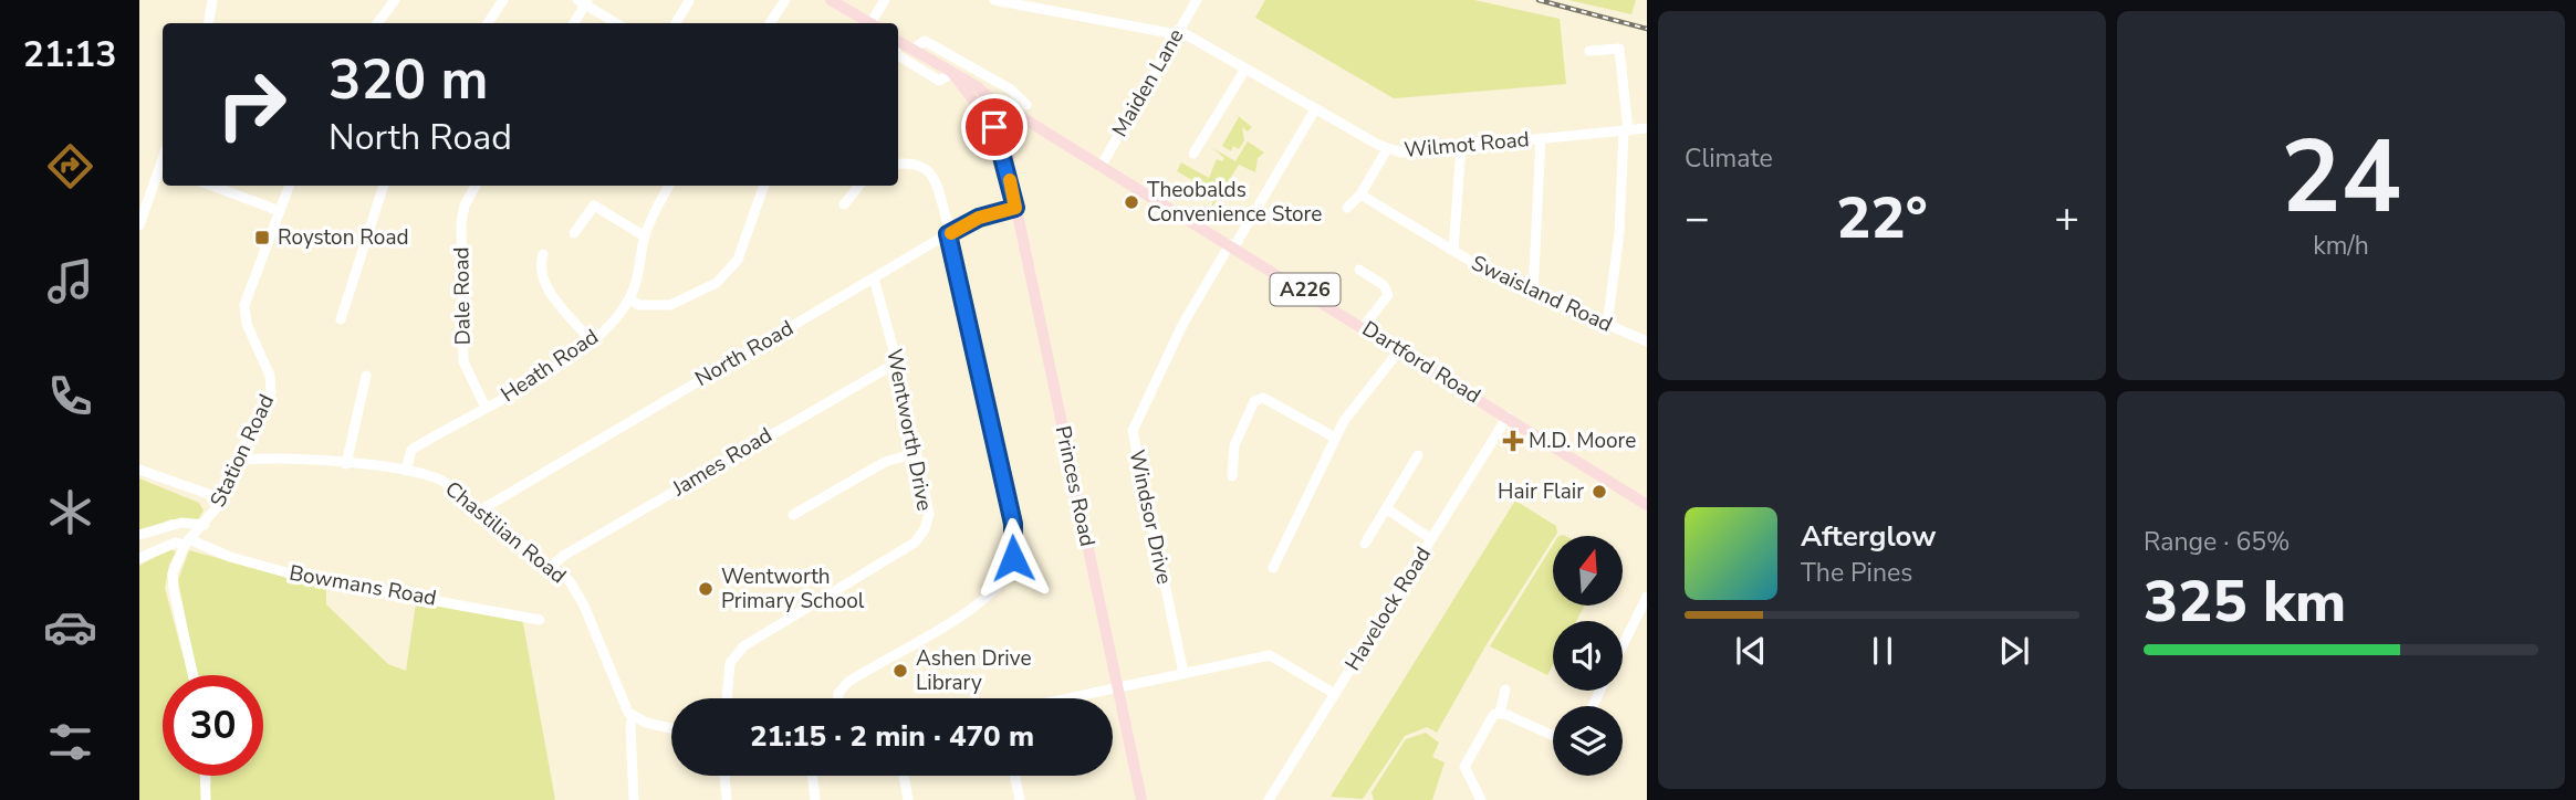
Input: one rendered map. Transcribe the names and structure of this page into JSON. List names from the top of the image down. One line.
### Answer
{"streets":{"main road":["A226","Dartford Road","Princes Road"],"street":["Maiden Lane","Wilmot Road","Swaisland Road","Dale Road","North Road","Heath Road","Wentworth Drive","Station Road","James Road","Windsor Drive","Chastilian Road","Bowmans Road","Havelock Road"]},"crossings":[["Maiden Lane","Wilmot Road"],["Maiden Lane","Dartford Road"],["Wilmot Road","Windsor Drive"],["Dale Road","Heath Road"],["North Road","Wentworth Drive"],["North Road","Princes Road"],["North Road","Chastilian Road"],["Dartford Road","Princes Road"],["Dartford Road","Windsor Drive"],["Dartford Road","Havelock Road"],["Heath Road","Chastilian Road"],["Wentworth Drive","James Road"],["Station Road","Chastilian Road"],["Station Road","Bowmans Road"],["James Road","Chastilian Road"]],"places":{"other":["Theobalds Convenience Store","Hair Flair","Wentworth Primary School","Ashen Drive Library"],"transit":["Royston Road"],"health":["M.D. Moore"]},"north":"top","page":{"tabs":"21:13","tile":["Climate",["24","km/h"],["Range · 65%","325 km"]],"turn":["320 m","North Road"],"heat":["−","22°","+"],"song":["Afterglow","The Pines"],"limit":"30","trip":"21:15 · 2 min · 470 m"}}
